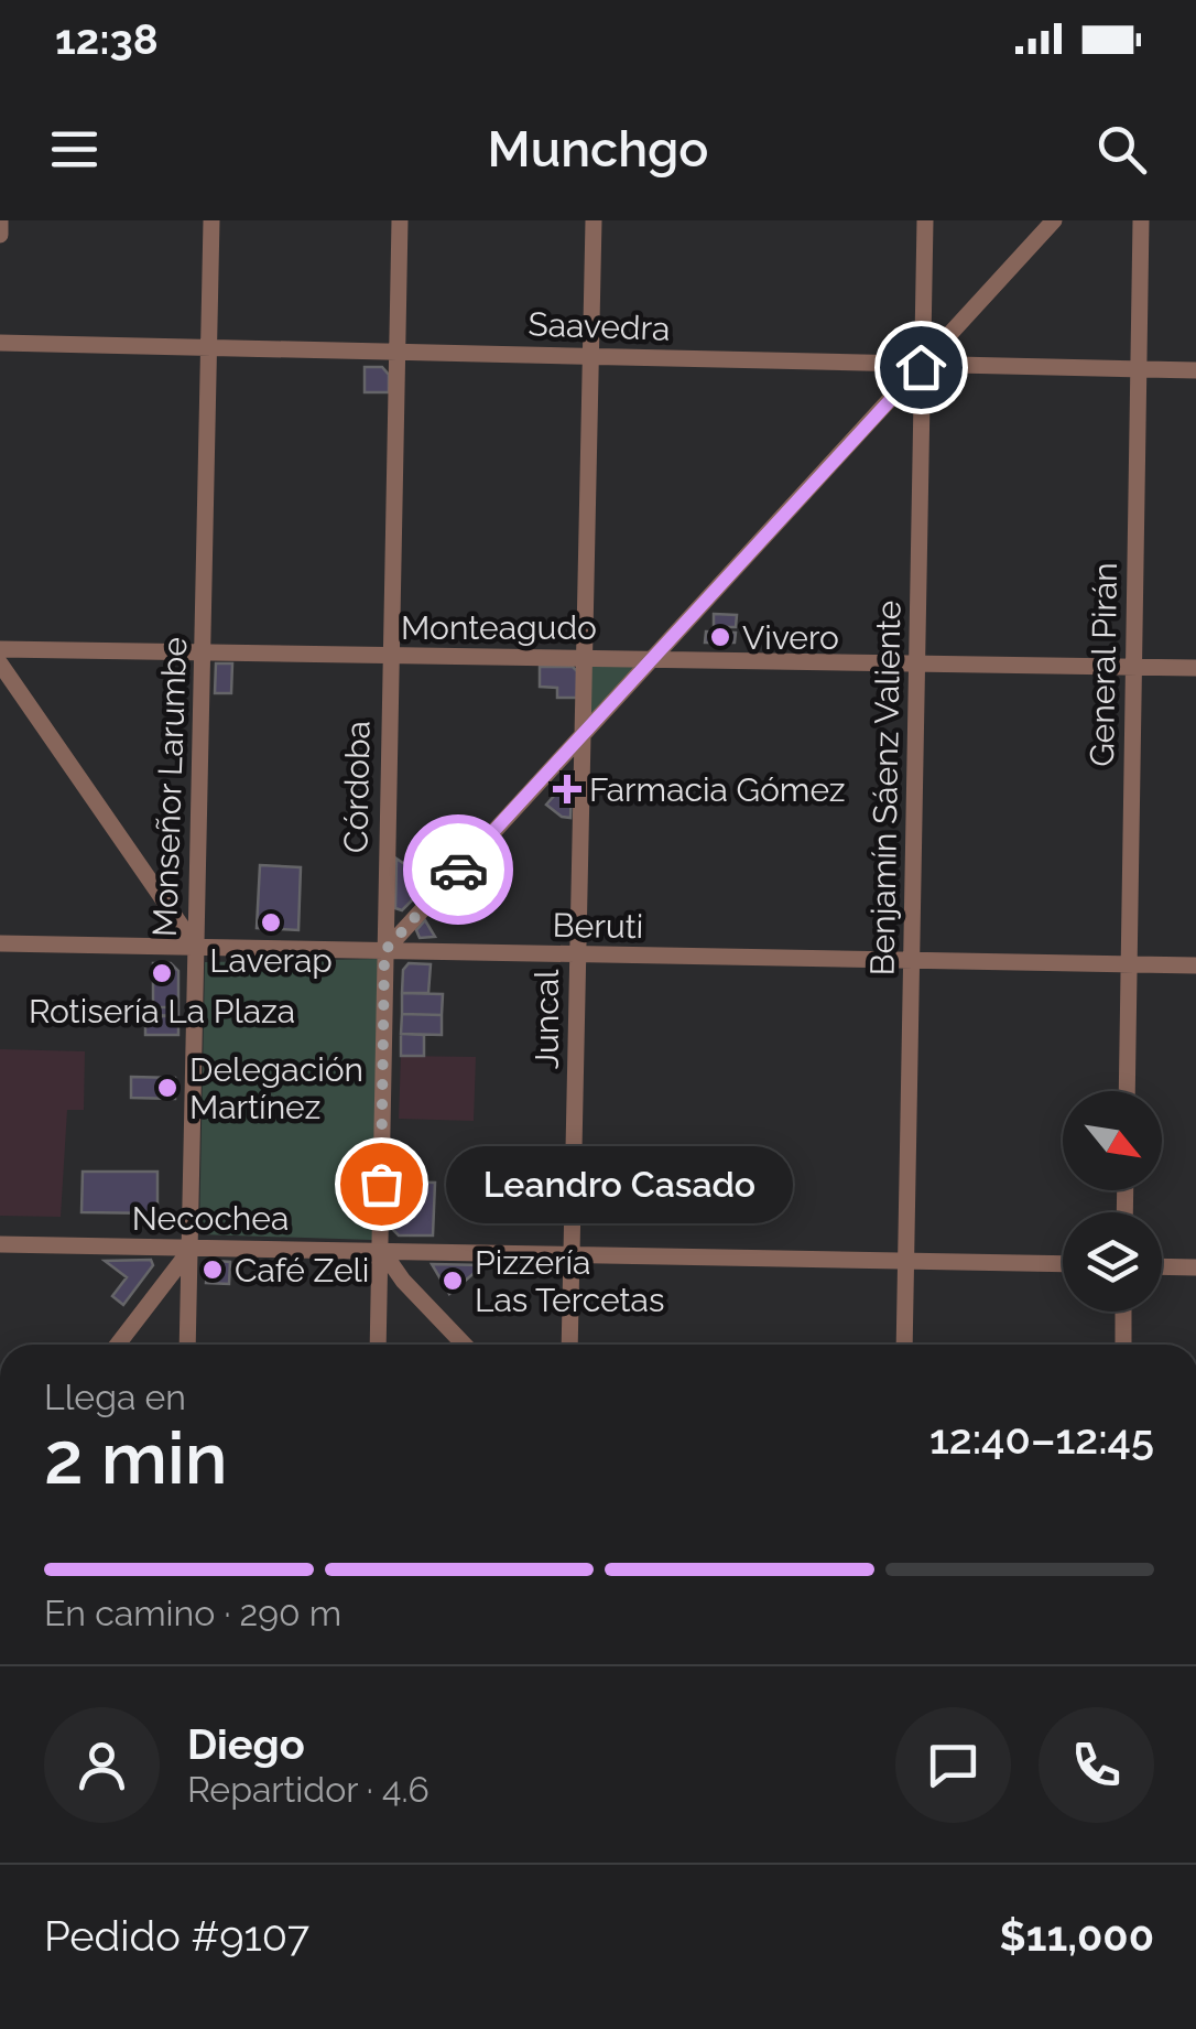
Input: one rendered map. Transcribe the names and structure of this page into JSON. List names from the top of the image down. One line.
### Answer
{"streets":{"street":["Saavedra","Monteagudo","General Pirán","Monseñor Larumbe","Córdoba","Benjamín Sáenz Valiente","Beruti","Juncal","Necochea"]},"crossings":[["Saavedra","General Pirán"],["Saavedra","Monseñor Larumbe"],["Saavedra","Córdoba"],["Saavedra","Benjamín Sáenz Valiente"],["Saavedra","Juncal"],["Monteagudo","General Pirán"],["Monteagudo","Monseñor Larumbe"],["Monteagudo","Córdoba"],["Monteagudo","Benjamín Sáenz Valiente"],["Monteagudo","Juncal"],["General Pirán","Beruti"],["Monseñor Larumbe","Beruti"],["Monseñor Larumbe","Necochea"],["Córdoba","Beruti"],["Córdoba","Necochea"],["Benjamín Sáenz Valiente","Beruti"],["Benjamín Sáenz Valiente","Necochea"],["Beruti","Juncal"],["Juncal","Necochea"]],"places":{"other":["Vivero","Laverap","Rotisería La Plaza","Delegación Martínez","Leandro Casado","Café Zeli","Pizzería Las Tercetas"],"health":["Farmacia Gómez"]},"north":"bottom right","page":{"status":"12:38","header":"Munchgo","bubble":"Leandro Casado","heading":["2 min","Llega en","12:40–12:45"],"panel":["Diego","Repartidor · 4.6","Pedido #9107","$11,000"],"bar":"En camino · 290 m"}}
